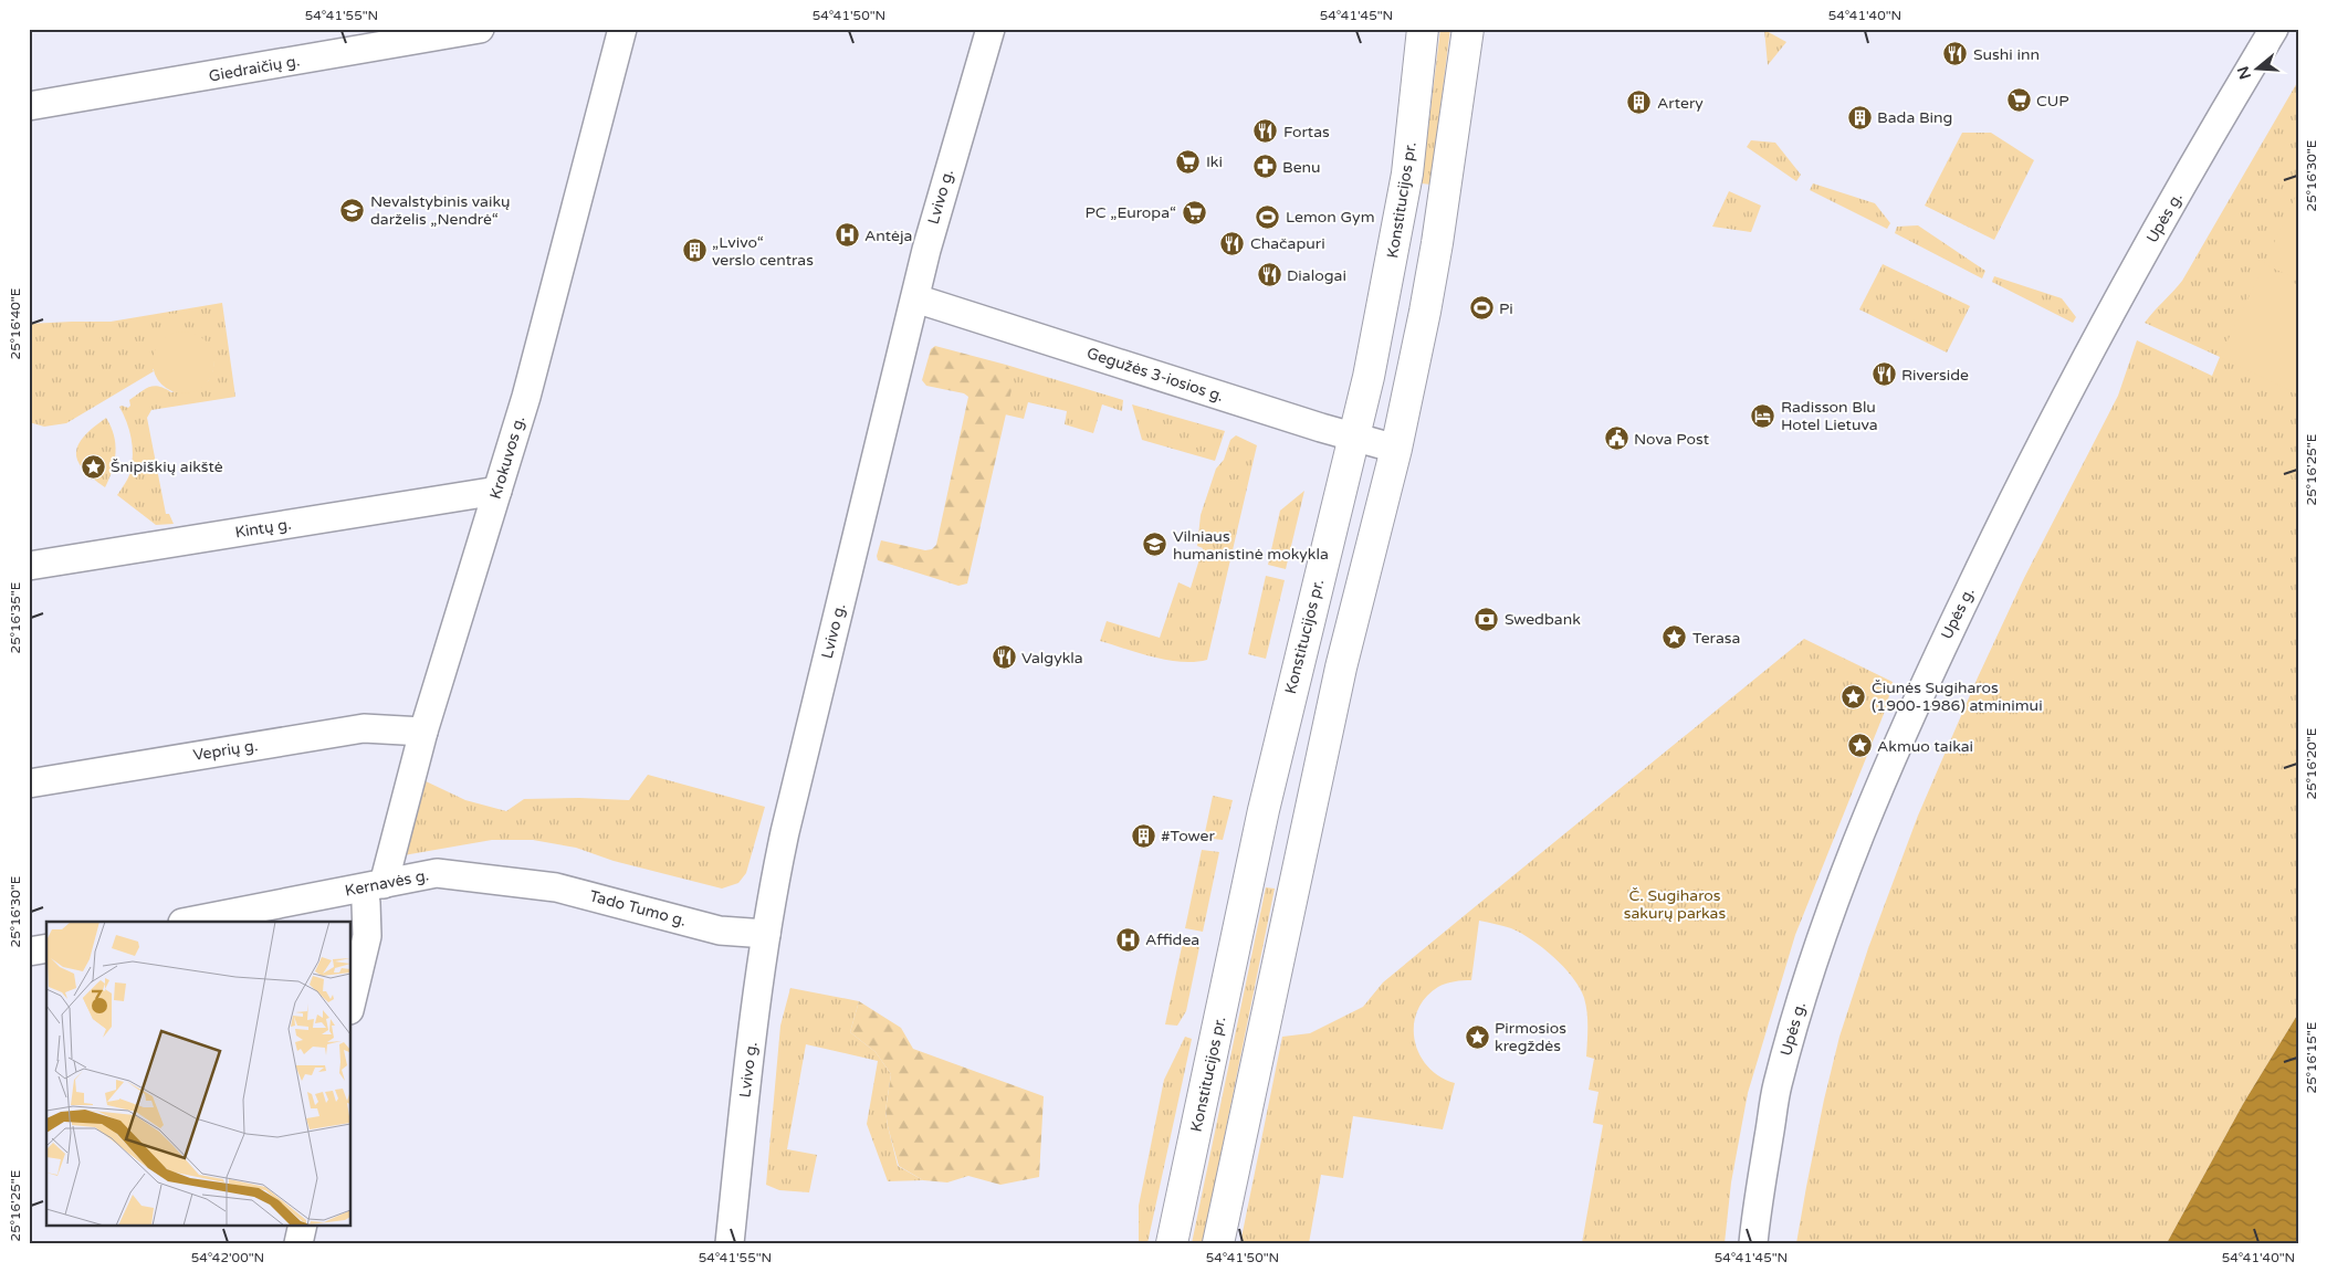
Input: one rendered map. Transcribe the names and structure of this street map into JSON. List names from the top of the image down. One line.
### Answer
{"streets":{"main road":["Konstitucijos pr."],"street":["Giedraičių g.","Lvivo g.","Upės g.","Gegužės 3-iosios g.","Krokuvos g.","Kintų g.","Veprių g.","Kernavės g.","Tado Tumo g."]},"crossings":[["Lvivo g.","Gegužės 3-iosios g."],["Lvivo g.","Tado Tumo g."],["Konstitucijos pr.","Gegužės 3-iosios g."],["Krokuvos g.","Kintų g."],["Krokuvos g.","Veprių g."],["Krokuvos g.","Kernavės g."],["Kernavės g.","Tado Tumo g."]],"parks":["Č. Sugiharos sakurų parkas"],"places":{"restaurant":["Sushi inn","Fortas","Chačapuri","Dialogai","Riverside","Valgykla"],"supermarket":["CUP","Iki","PC „Europa“"],"building":["Artery","Bada Bing","„Lvivo“ verslo centras","#Tower"],"pharmacy":["Benu"],"school or university":["Nevalstybinis vaikų darželis „Nendrė“","Vilniaus humanistinė mokykla"],"sports":["Lemon Gym","Pi"],"hospital":["Antėja","Affidea"],"hotel":["Radisson Blu Hotel Lietuva"],"public building":["Nova Post"],"place":["Šnipiškių aikštė","Terasa","Čiunės Sugiharos (1900-1986) atminimui","Akmuo taikai","Pirmosios kregždės"],"bank":["Swedbank"]},"north":"left","coordinates":["54°41'55\"N","54°41'50\"N","54°41'45\"N","54°41'40\"N","25°16'30\"E","25°16'40\"E","25°16'25\"E","25°16'35\"E","25°16'20\"E","25°16'15\"E","54°42'00\"N"]}
